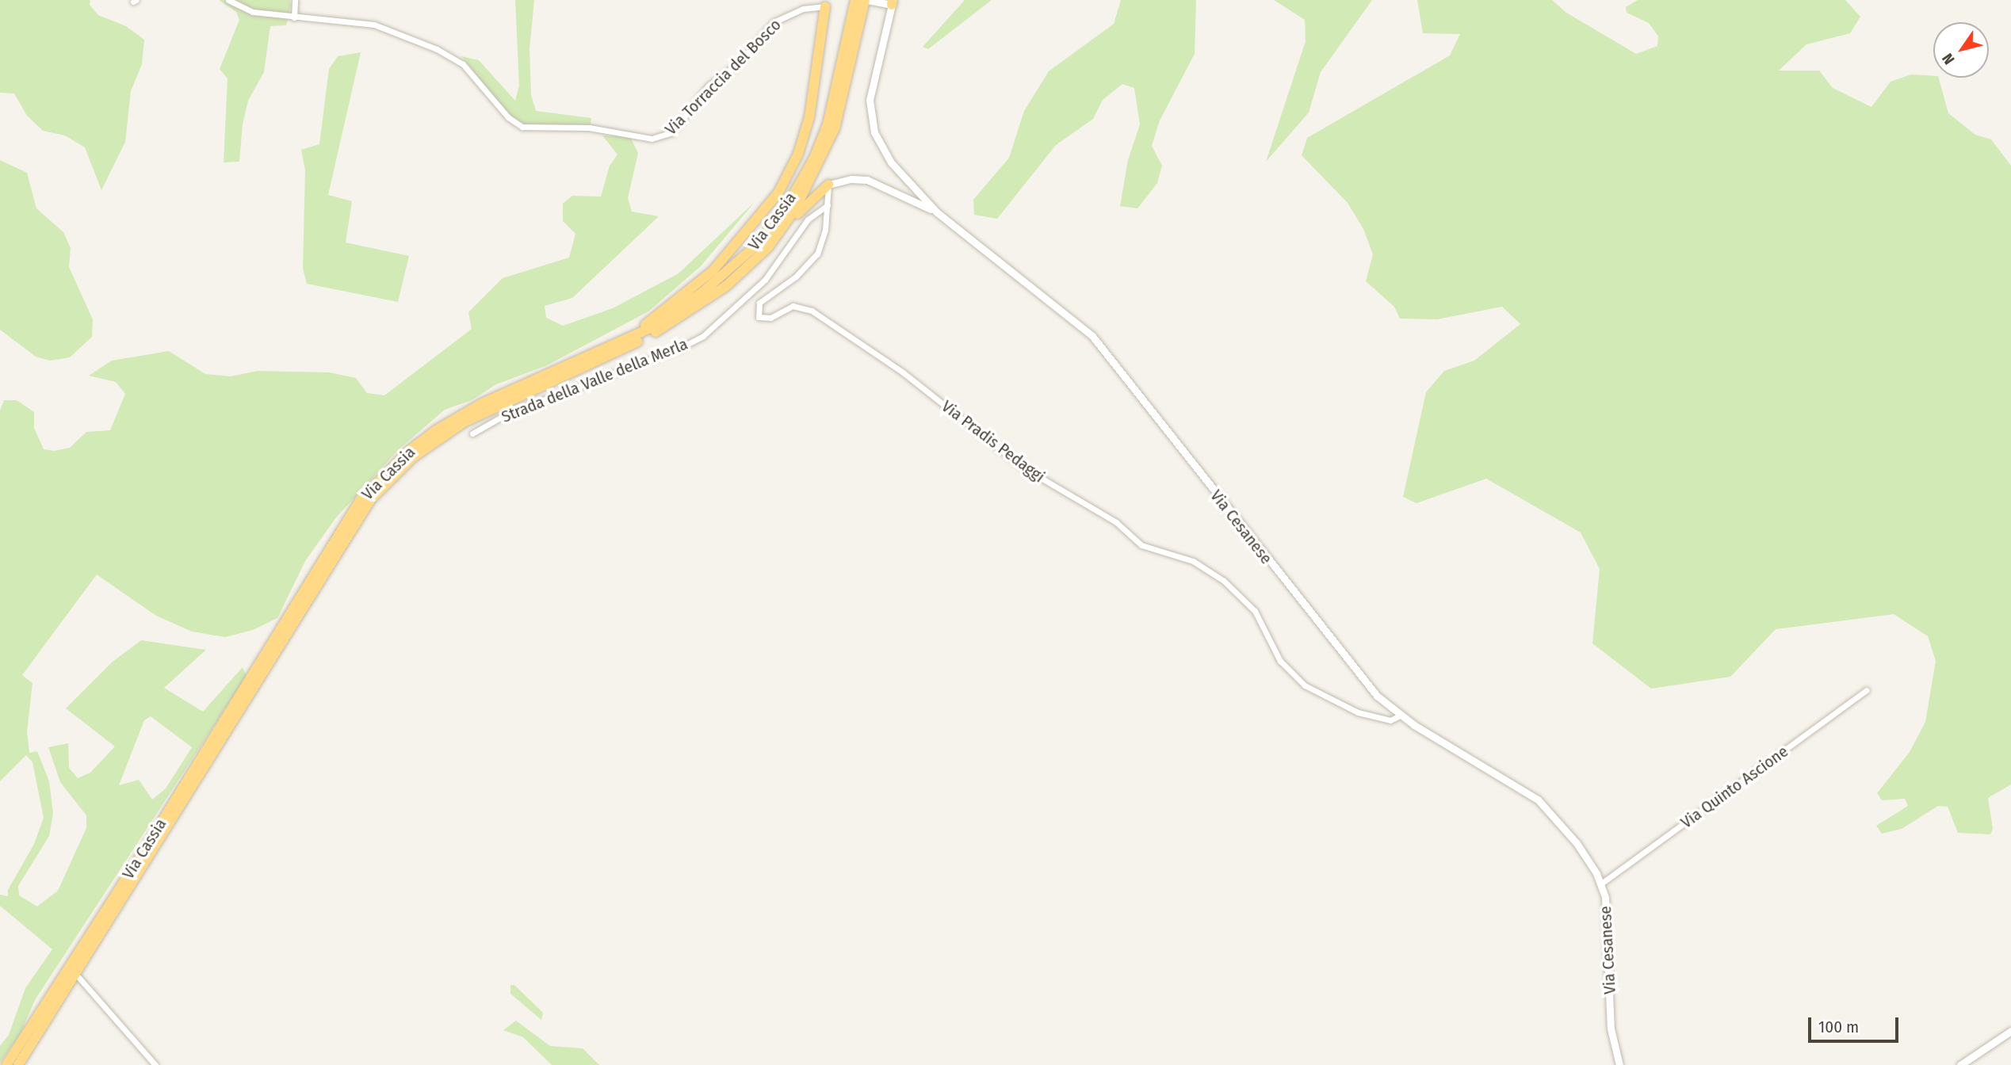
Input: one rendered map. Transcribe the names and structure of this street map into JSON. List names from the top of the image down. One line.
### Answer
{"streets":{"highway":["Via Cassia"],"street":["Via Torraccia del Bosco","Strada della Valle della Merla","Via Pradis Pedaggi","Via Cesanese","Via Quinto Ascione"]},"crossings":[["Via Cassia","Via Cesanese"],["Strada della Valle della Merla","Via Pradis Pedaggi"],["Via Pradis Pedaggi","Via Cesanese"],["Via Cesanese","Via Quinto Ascione"]],"scale_bar":"100 m","north":"bottom left"}
